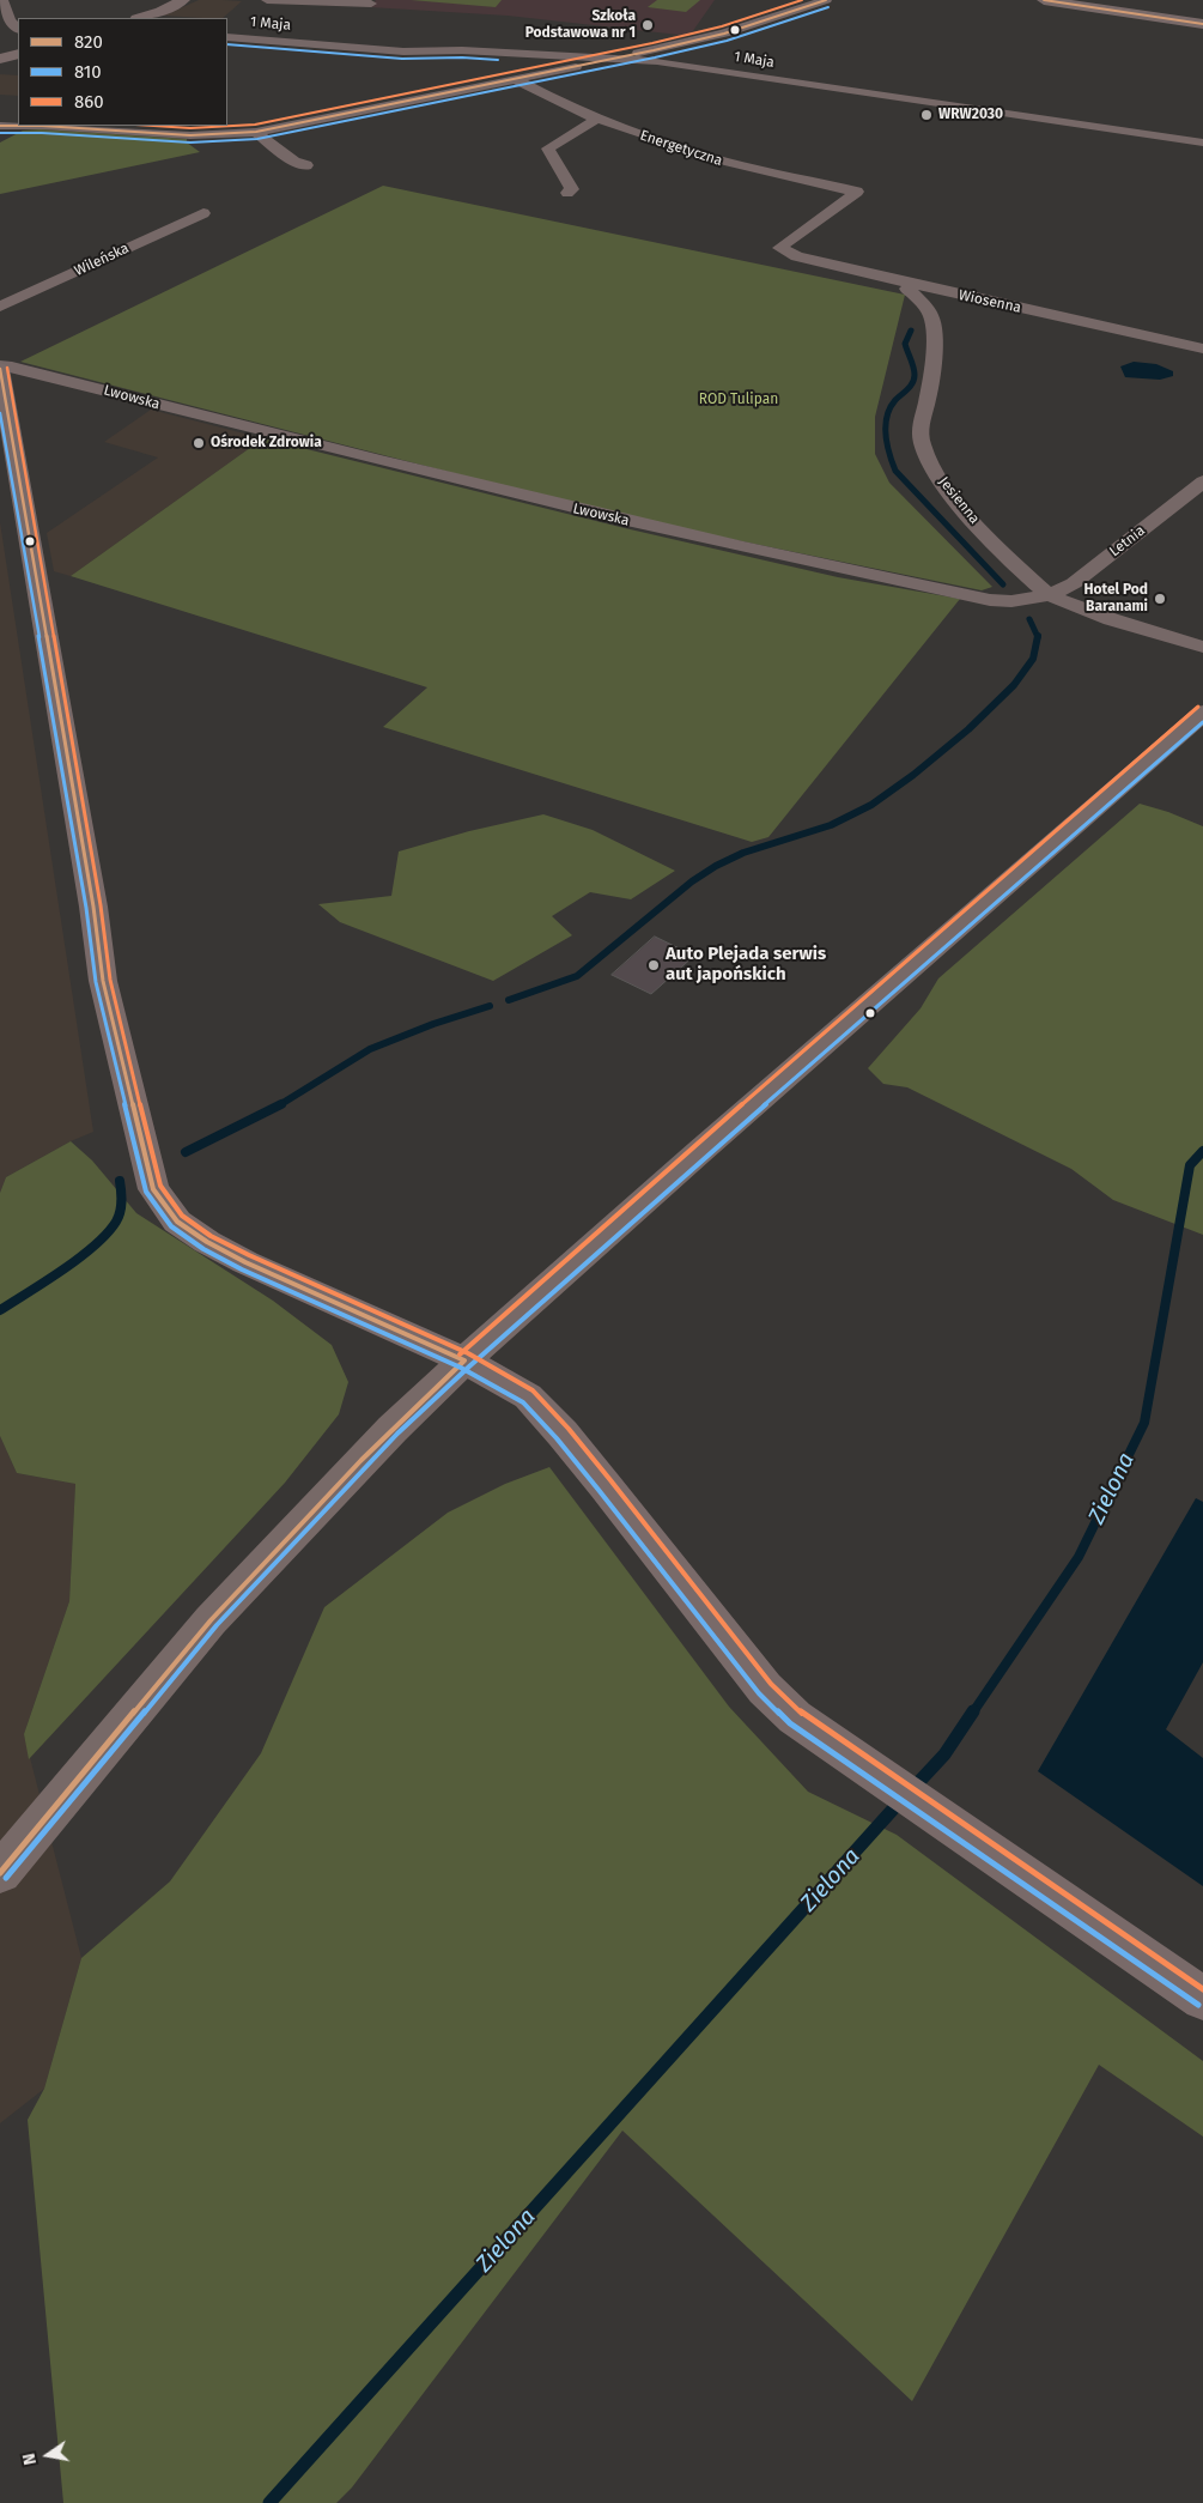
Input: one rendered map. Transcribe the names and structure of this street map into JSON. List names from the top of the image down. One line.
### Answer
{"streets":{"street":["1 Maja","Energetyczna","Wileńska","Wiosenna","Lwowska","Jesienna","Letnia"]},"crossings":[["Energetyczna","Wiosenna"],["Wiosenna","Jesienna"],["Lwowska","Jesienna"],["Lwowska","Letnia"],["Jesienna","Letnia"]],"water":["Zielona"],"parks":["ROD Tulipan"],"places":["Szkoła Podstawowa nr 1","WRW2030","Ośrodek Zdrowia","Hotel Pod Baranami","Auto Plejada serwis aut japońskich"],"lines":["transit line 820","transit line 860","transit line 810"],"legend":["820","810","860"],"north":"left"}
